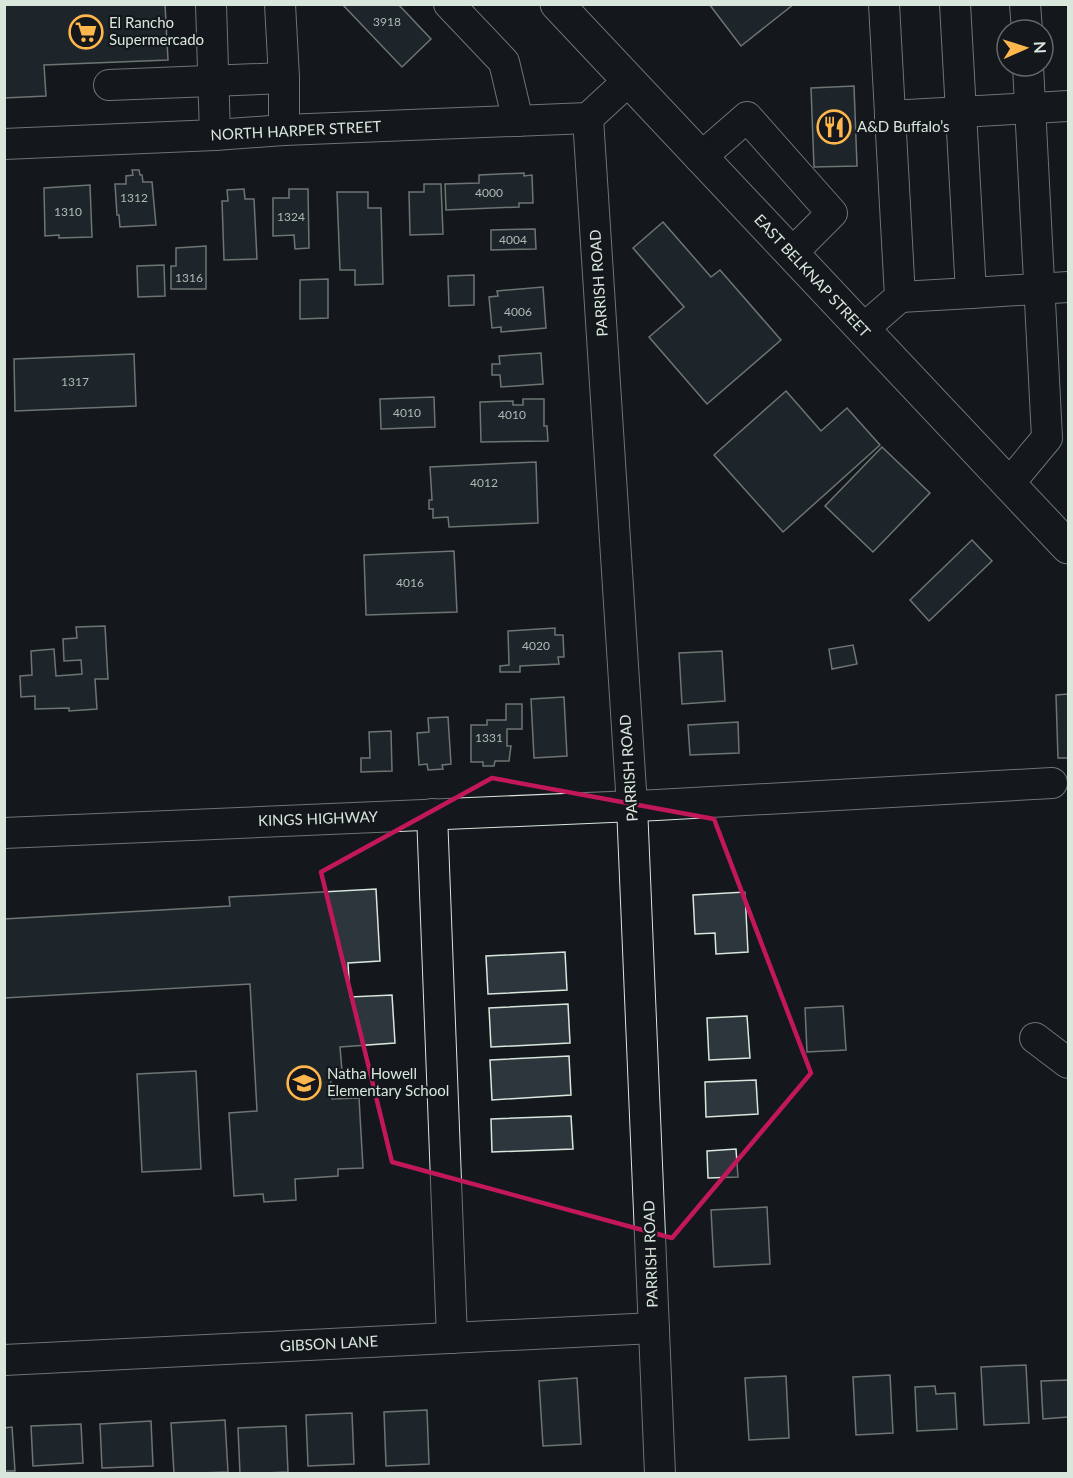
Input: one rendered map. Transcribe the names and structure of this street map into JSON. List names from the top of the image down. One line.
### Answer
{"streets":{"main road":["EAST BELKNAP STREET"],"street":["NORTH HARPER STREET","PARRISH ROAD","KINGS HIGHWAY","GIBSON LANE"]},"crossings":[["NORTH HARPER STREET","PARRISH ROAD"],["PARRISH ROAD","KINGS HIGHWAY"],["PARRISH ROAD","GIBSON LANE"]],"places":{"supermarket":["El Rancho Supermercado"],"restaurant":["A&D Buffalo’s"],"school or university":["Natha Howell Elementary School"]},"house_numbers":["3918","4000","1312","1310","1324","4004","1316","4006","1317","4010","4010","4012","4016","4020","1331"],"north":"right"}
